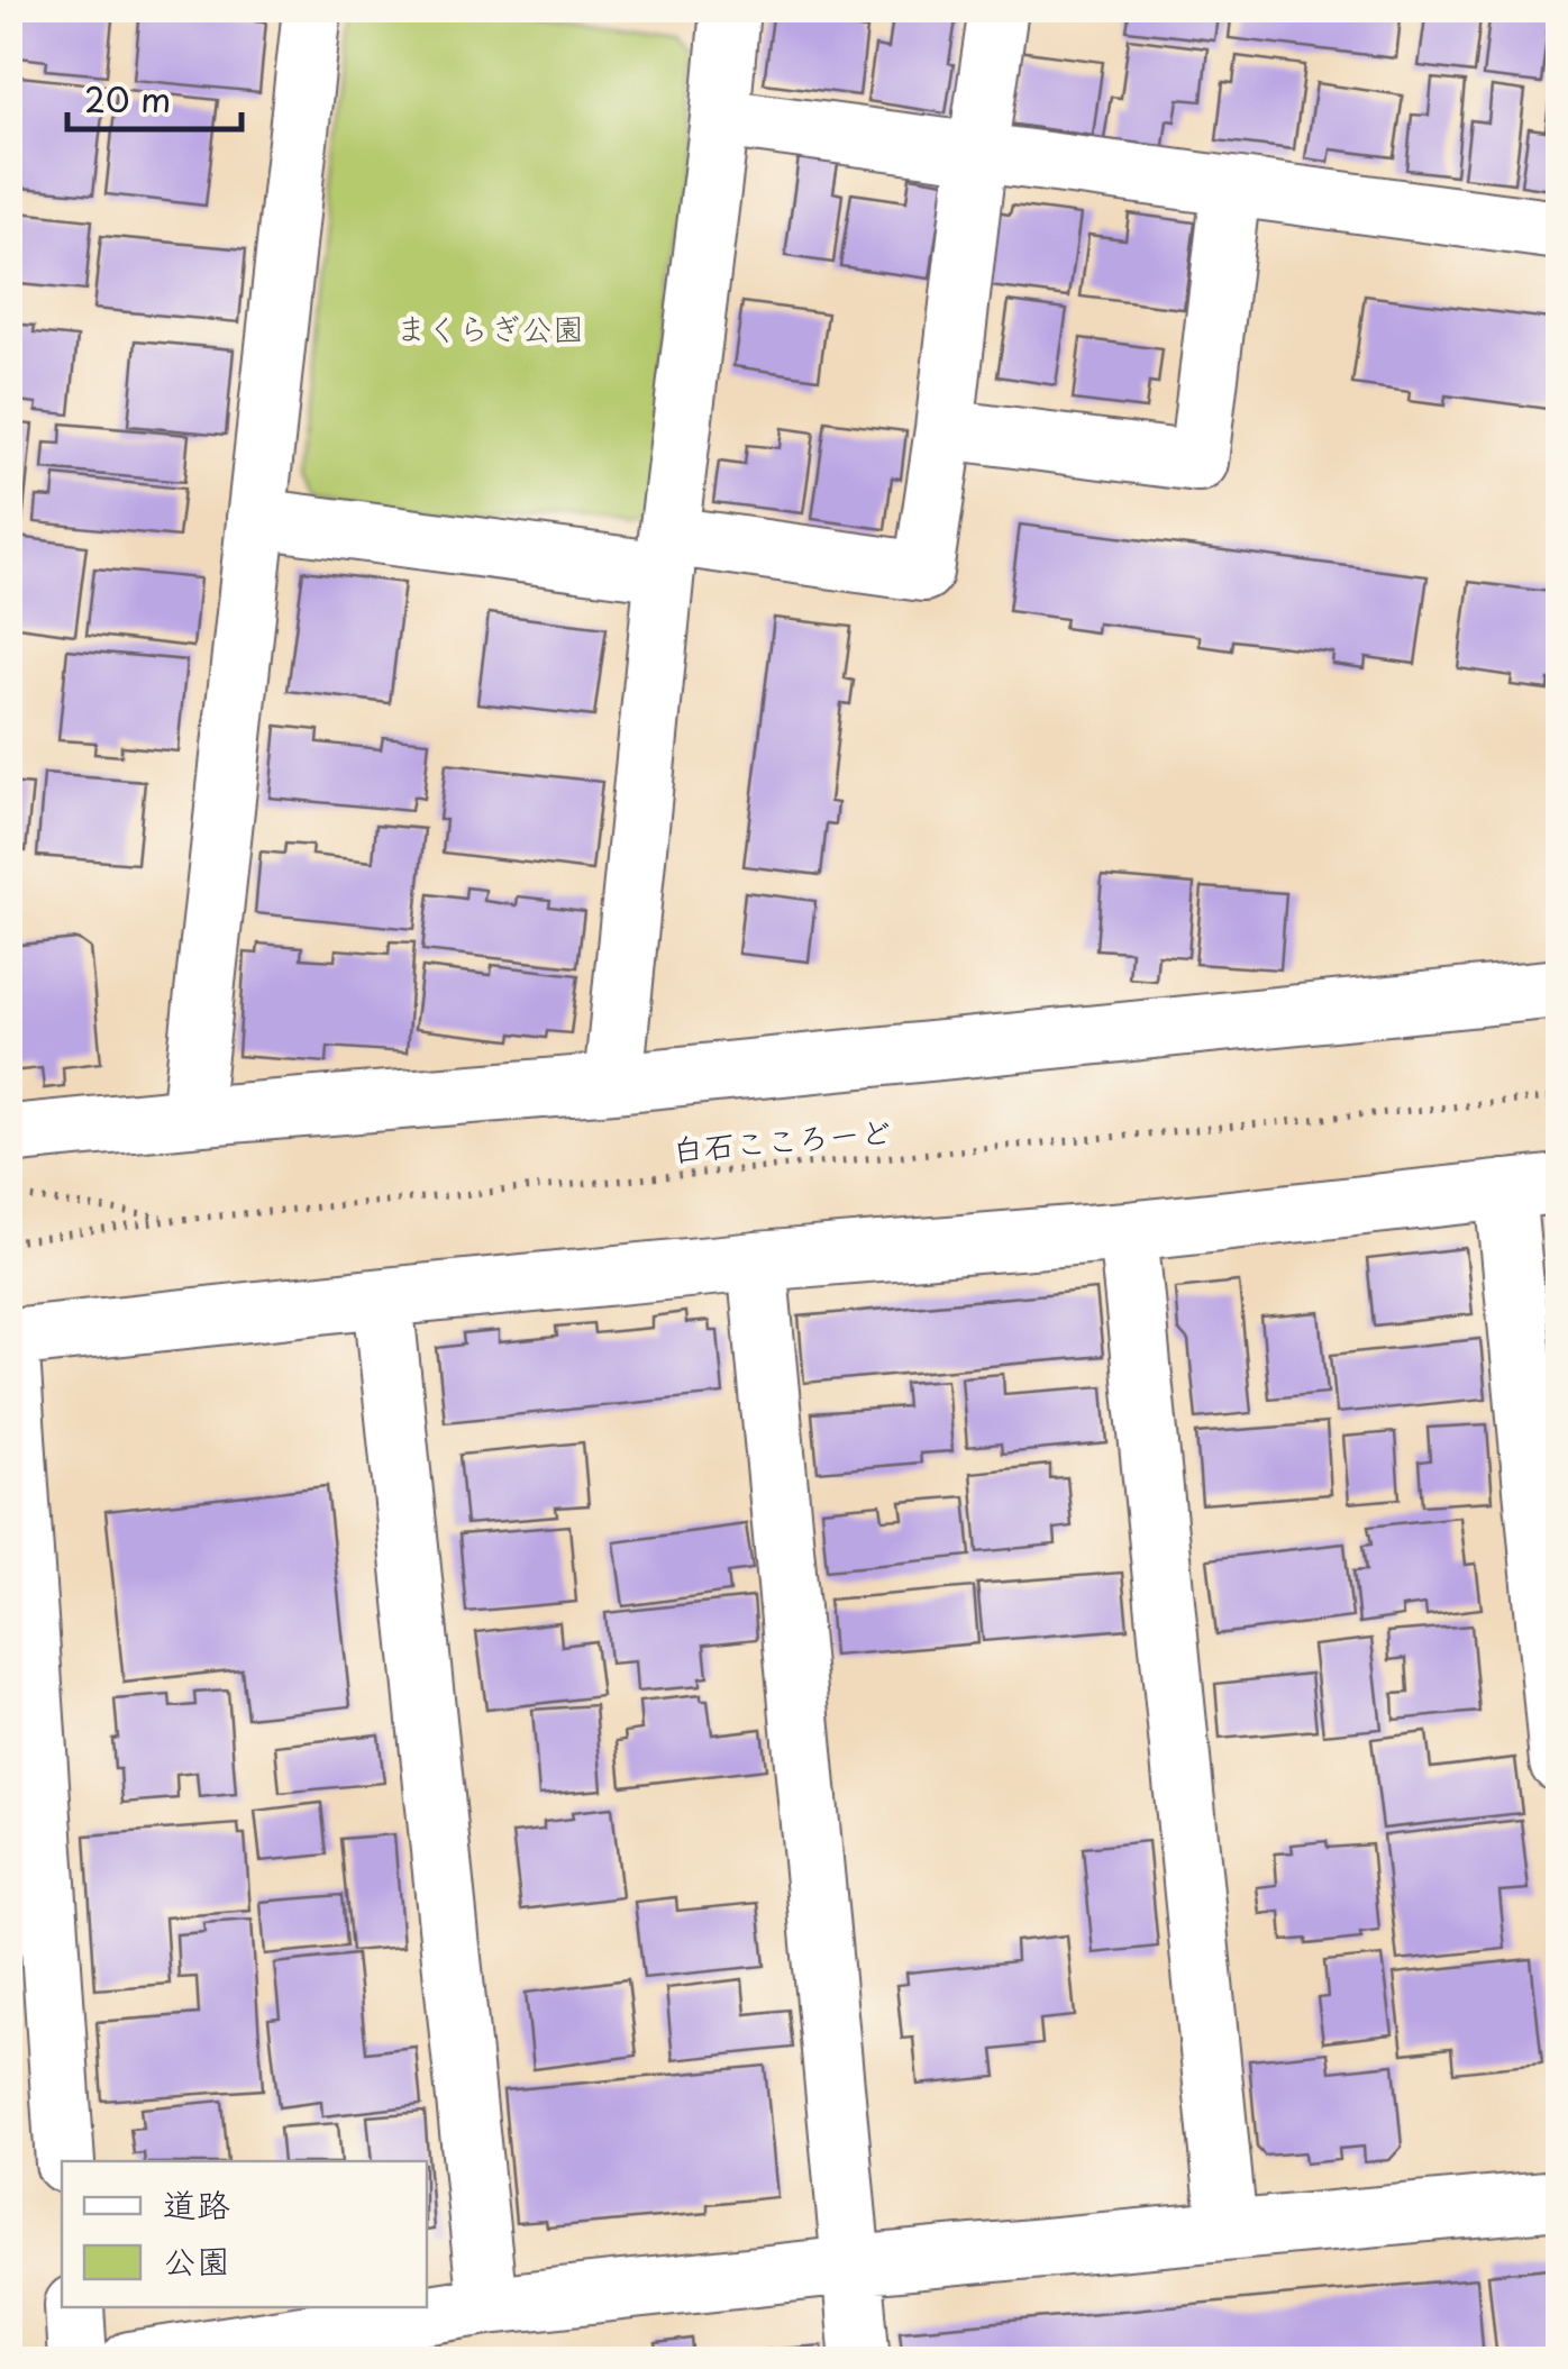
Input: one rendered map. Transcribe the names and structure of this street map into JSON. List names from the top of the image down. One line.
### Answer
{"streets":{"path":["白石こころーど"]},"parks":["まくらぎ公園"],"legend":["道路","公園"],"scale_bar":"20 m"}
